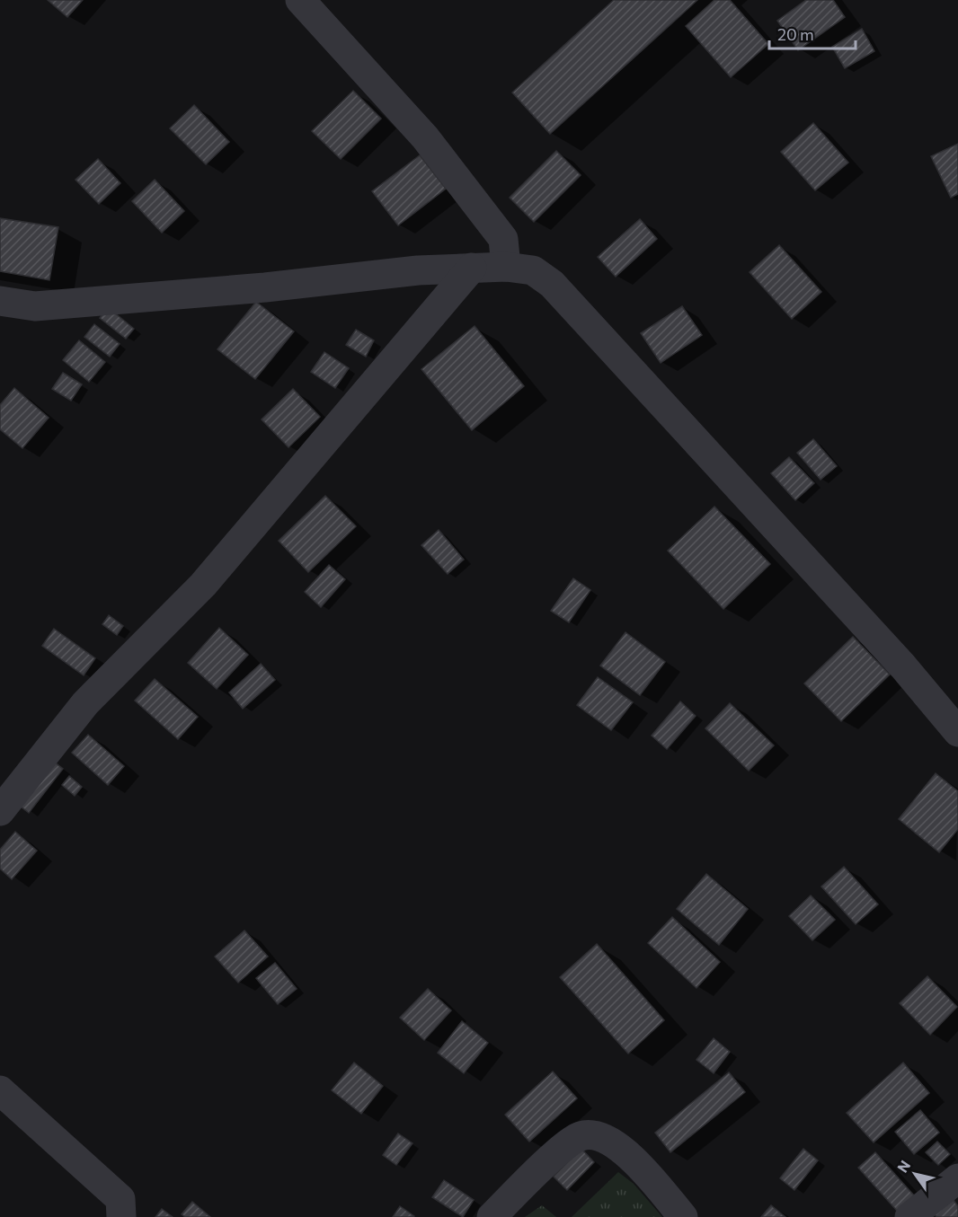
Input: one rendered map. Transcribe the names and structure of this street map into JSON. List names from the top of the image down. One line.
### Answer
{"scale_bar":"20 m","north":"top left"}
